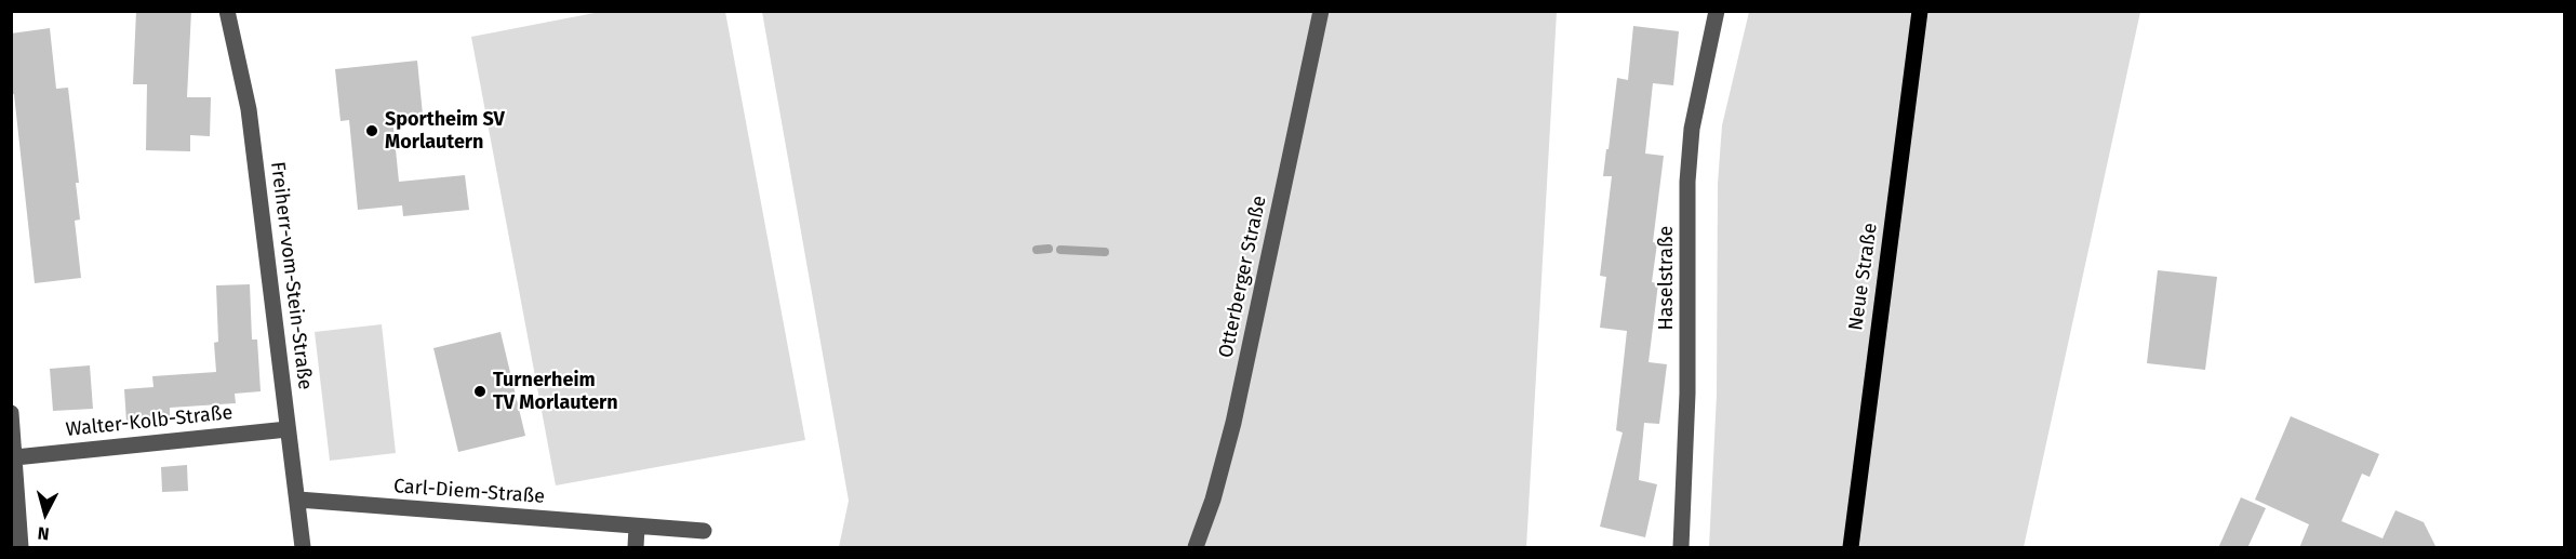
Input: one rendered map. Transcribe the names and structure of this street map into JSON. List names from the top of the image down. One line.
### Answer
{"streets":{"main road":["Neue Straße"],"street":["Freiherr-vom-Stein-Straße","Otterberger Straße","Haselstraße","Walter-Kolb-Straße","Carl-Diem-Straße"]},"crossings":[["Freiherr-vom-Stein-Straße","Walter-Kolb-Straße"],["Freiherr-vom-Stein-Straße","Carl-Diem-Straße"]],"places":["Sportheim SV Morlautern","Turnerheim TV Morlautern"],"north":"bottom"}
